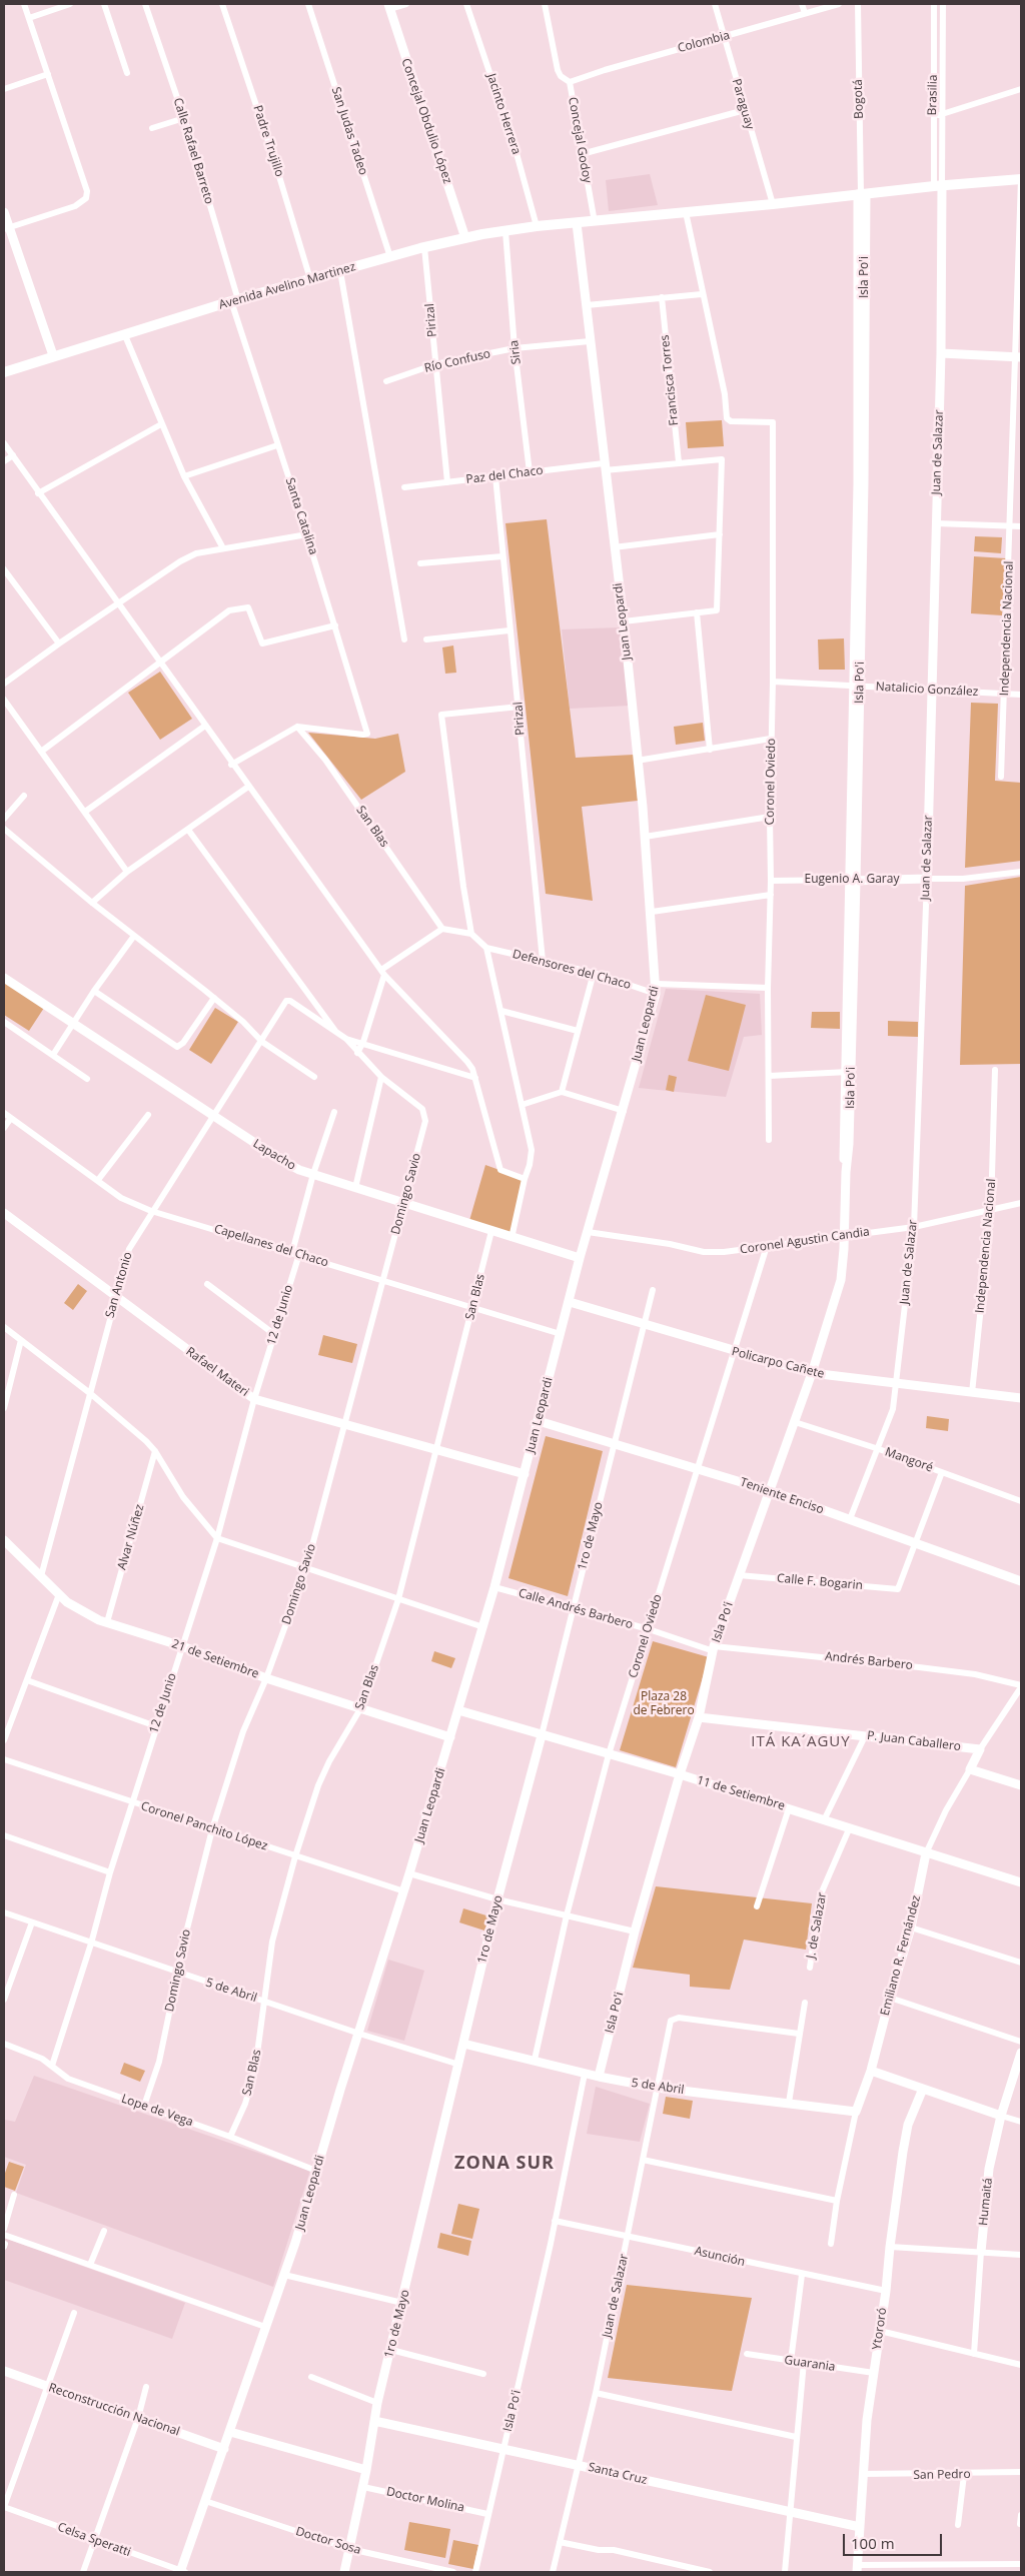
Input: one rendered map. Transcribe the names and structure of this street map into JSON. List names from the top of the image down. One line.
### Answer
{"streets":{"main road":["Avenida Avelino Martinez"],"street":["Colombia","Brasilia","Bogotá","Paraguay","Jacinto Herrera","Concejal Obdulio López","San Judas Tadeo","Concejal Godoy","Padre Trujillo","Calle Rafael Barreto","Isla Po'i","Pirizal","Siria","Río Confuso","Francisca Torres","Juan de Salazar","Paz del Chaco","Santa Catalina","Juan Leopardi","Independencia Nacional","Natalicio González","Coronel Oviedo","San Blas","Eugenio A. Garay","Defensores del Chaco","Lapacho","Domingo Savio","Coronel Agustin Candia","Capellanes del Chaco","San Antonio","12 de Junio","Policarpo Cañete","Rafael Materi","Mangoré","Teniente Enciso","1ro de Mayo","Alvar Núñez","Calle F. Bogarin","Calle Andrés Barbero","21 de Setiembre","Andrés Barbero","P. Juan Caballero","11 de Setiembre","Coronel Panchito López","J. de Salazar","Emiliano R. Fernández","5 de Abril","Lope de Vega","Humaitá","Asunción","Ytororó","Guarania","Reconstrucción Nacional","Santa Cruz","San Pedro","Doctor Molina","Celsa Speratti","Doctor Sosa"]},"crossings":[["Colombia","Paraguay"],["Colombia","Concejal Godoy"],["Brasilia","Avenida Avelino Martinez"],["Brasilia","Juan de Salazar"],["Bogotá","Isla Po'i"],["Bogotá","Avenida Avelino Martinez"],["Paraguay","Avenida Avelino Martinez"],["Jacinto Herrera","Avenida Avelino Martinez"],["Concejal Obdulio López","Avenida Avelino Martinez"],["San Judas Tadeo","Avenida Avelino Martinez"],["Concejal Godoy","Avenida Avelino Martinez"],["Padre Trujillo","Avenida Avelino Martinez"],["Calle Rafael Barreto","Avenida Avelino Martinez"],["Calle Rafael Barreto","Santa Catalina"],["Isla Po'i","Avenida Avelino Martinez"],["Isla Po'i","Natalicio González"],["Isla Po'i","Eugenio A. Garay"],["Isla Po'i","Coronel Agustin Candia"],["Isla Po'i","Policarpo Cañete"],["Isla Po'i","Mangoré"],["Isla Po'i","Teniente Enciso"],["Isla Po'i","Calle F. Bogarin"],["Isla Po'i","Calle Andrés Barbero"],["Isla Po'i","Andrés Barbero"],["Isla Po'i","P. Juan Caballero"],["Isla Po'i","11 de Setiembre"],["Isla Po'i","5 de Abril"],["Isla Po'i","Asunción"],["Isla Po'i","Santa Cruz"],["Isla Po'i","Doctor Molina"],["Avenida Avelino Martinez","Pirizal"],["Avenida Avelino Martinez","Siria"],["Avenida Avelino Martinez","Juan de Salazar"],["Avenida Avelino Martinez","Santa Catalina"],["Avenida Avelino Martinez","Juan Leopardi"],["Avenida Avelino Martinez","Independencia Nacional"],["Pirizal","Río Confuso"],["Pirizal","Paz del Chaco"],["Pirizal","Defensores del Chaco"],["Siria","Río Confuso"],["Siria","Paz del Chaco"],["Río Confuso","Juan Leopardi"],["Francisca Torres","Paz del Chaco"],["Juan de Salazar","Natalicio González"],["Juan de Salazar","Eugenio A. Garay"],["Juan de Salazar","Coronel Agustin Candia"],["Juan de Salazar","Policarpo Cañete"],["Juan de Salazar","Mangoré"],["Juan de Salazar","Teniente Enciso"],["Juan de Salazar","5 de Abril"],["Juan de Salazar","Asunción"],["Juan de Salazar","Santa Cruz"],["Paz del Chaco","Juan Leopardi"],["Santa Catalina","San Blas"],["Juan Leopardi","Defensores del Chaco"],["Juan Leopardi","Lapacho"],["Juan Leopardi","Coronel Agustin Candia"],["Juan Leopardi","Capellanes del Chaco"],["Juan Leopardi","Policarpo Cañete"],["Juan Leopardi","Rafael Materi"],["Juan Leopardi","Teniente Enciso"],["Juan Leopardi","Calle Andrés Barbero"],["Juan Leopardi","21 de Setiembre"],["Juan Leopardi","11 de Setiembre"],["Juan Leopardi","Coronel Panchito López"],["Juan Leopardi","5 de Abril"],["Juan Leopardi","Lope de Vega"],["Juan Leopardi","Reconstrucción Nacional"],["Juan Leopardi","Celsa Speratti"],["Juan Leopardi","Doctor Sosa"],["Independencia Nacional","Natalicio González"],["Independencia Nacional","Coronel Agustin Candia"],["Independencia Nacional","Policarpo Cañete"],["Natalicio González","Coronel Oviedo"],["Coronel Oviedo","Eugenio A. Garay"],["Coronel Oviedo","Coronel Agustin Candia"],["Coronel Oviedo","Policarpo Cañete"],["Coronel Oviedo","Teniente Enciso"],["Coronel Oviedo","Calle Andrés Barbero"],["Coronel Oviedo","11 de Setiembre"],["Coronel Oviedo","5 de Abril"],["San Blas","Lapacho"],["San Blas","Capellanes del Chaco"],["San Blas","Rafael Materi"],["San Blas","21 de Setiembre"],["San Blas","Coronel Panchito López"],["San Blas","5 de Abril"],["San Blas","Lope de Vega"],["Lapacho","Domingo Savio"],["Lapacho","San Antonio"],["Lapacho","12 de Junio"],["Domingo Savio","Capellanes del Chaco"],["Domingo Savio","Rafael Materi"],["Domingo Savio","21 de Setiembre"],["Domingo Savio","Coronel Panchito López"],["Domingo Savio","5 de Abril"],["Domingo Savio","Lope de Vega"],["Capellanes del Chaco","San Antonio"],["Capellanes del Chaco","12 de Junio"],["San Antonio","Rafael Materi"],["San Antonio","21 de Setiembre"],["12 de Junio","Rafael Materi"],["12 de Junio","21 de Setiembre"],["12 de Junio","Coronel Panchito López"],["12 de Junio","5 de Abril"],["12 de Junio","Lope de Vega"],["Policarpo Cañete","1ro de Mayo"],["Teniente Enciso","1ro de Mayo"],["Teniente Enciso","Calle F. Bogarin"],["1ro de Mayo","Calle Andrés Barbero"],["1ro de Mayo","11 de Setiembre"],["1ro de Mayo","5 de Abril"],["1ro de Mayo","Santa Cruz"],["1ro de Mayo","Doctor Molina"],["1ro de Mayo","Doctor Sosa"],["Alvar Núñez","21 de Setiembre"],["Calle Andrés Barbero","Andrés Barbero"],["Andrés Barbero","Emiliano R. Fernández"],["P. Juan Caballero","Emiliano R. Fernández"],["11 de Setiembre","J. de Salazar"],["11 de Setiembre","Emiliano R. Fernández"],["Emiliano R. Fernández","5 de Abril"],["Asunción","Ytororó"],["Ytororó","Guarania"],["Ytororó","Santa Cruz"],["Ytororó","San Pedro"]],"districts":["ITÁ KA´AGUY","ZONA SUR"],"parks":["Plaza 28 de Febrero"],"scale_bar":"100 m"}
